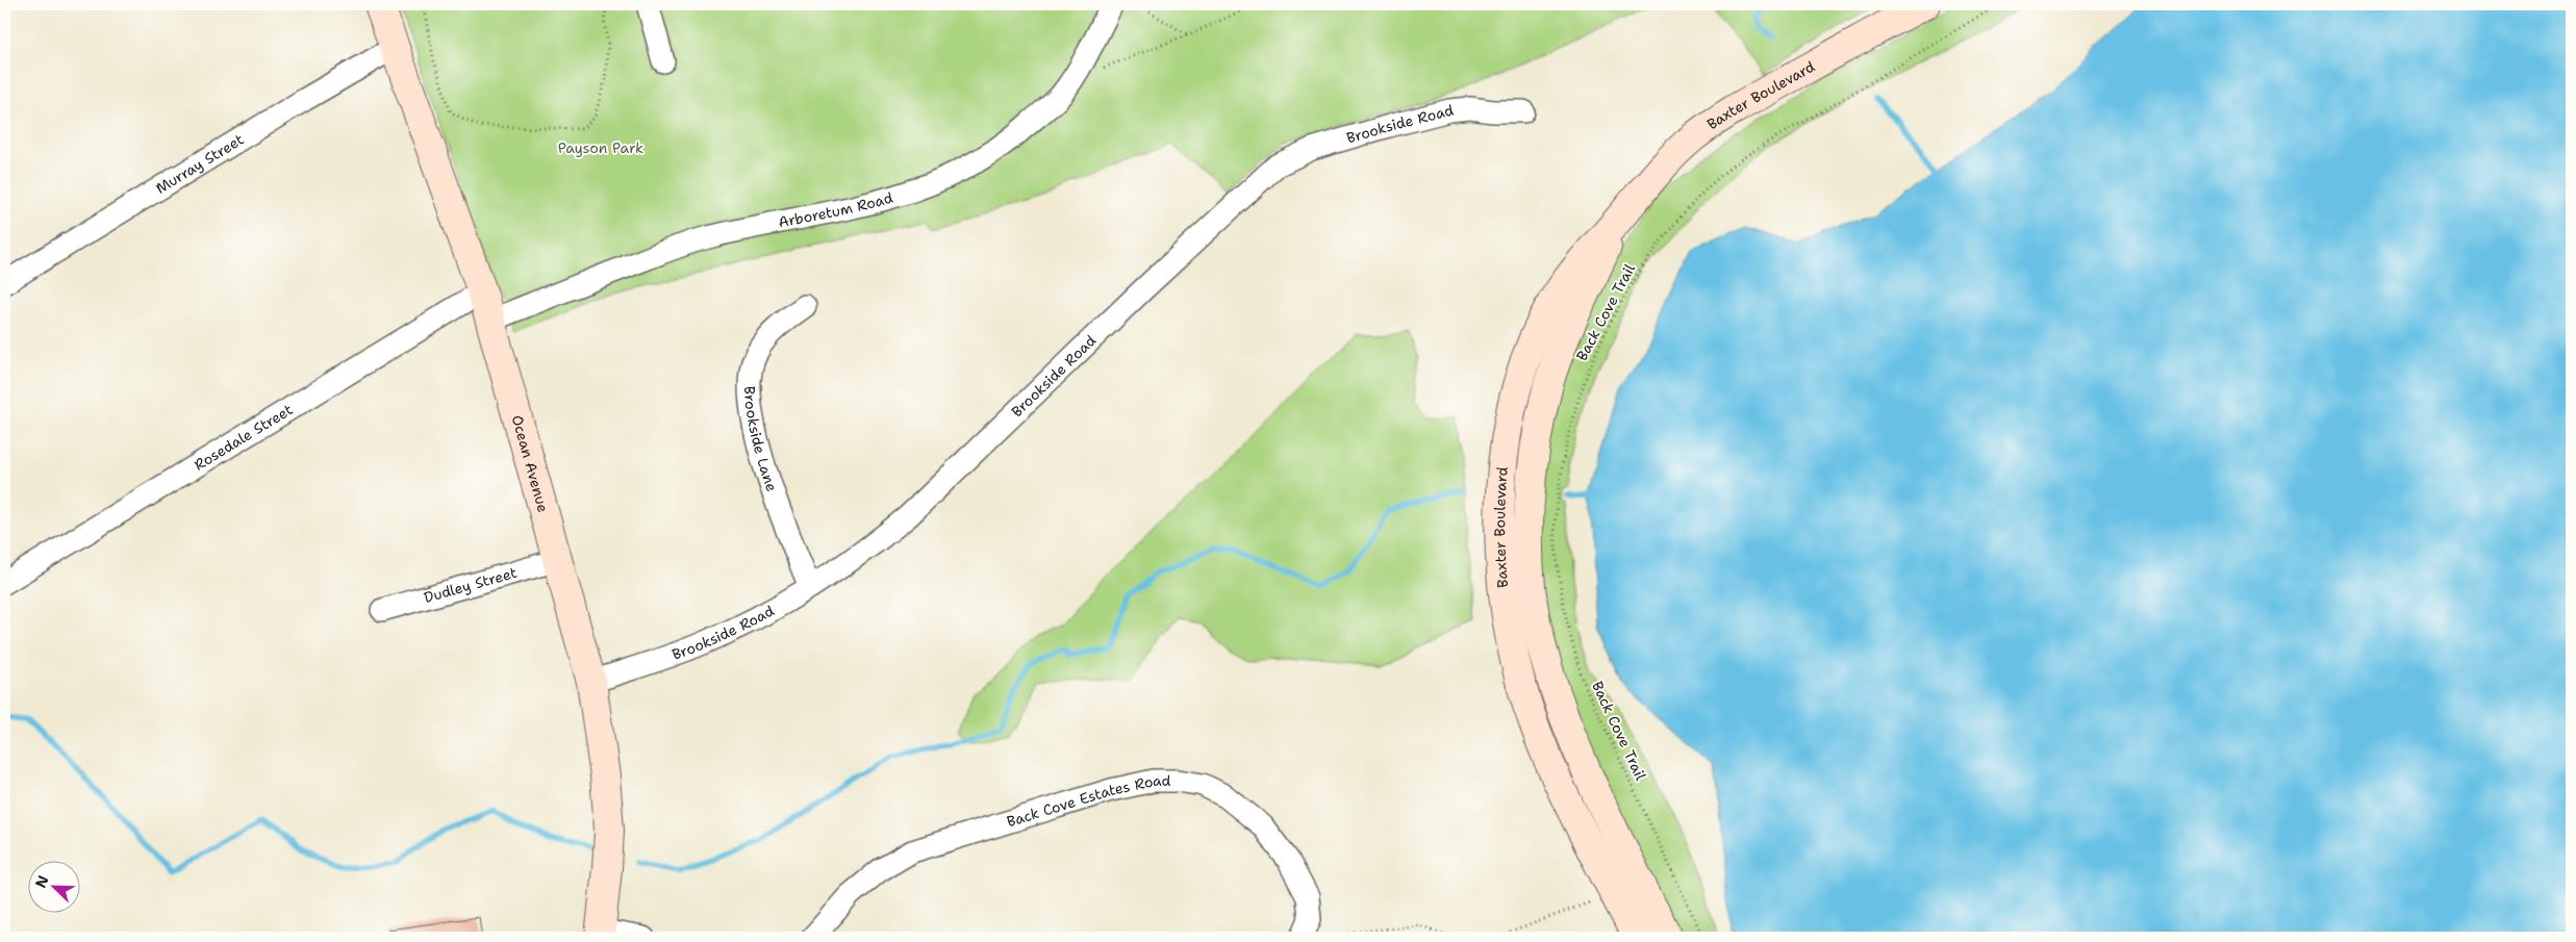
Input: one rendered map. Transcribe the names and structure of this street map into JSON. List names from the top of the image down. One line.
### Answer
{"streets":{"street":["Baxter Boulevard","Brookside Road","Murray Street","Arboretum Road","Rosedale Street","Brookside Lane","Ocean Avenue","Dudley Street","Back Cove Estates Road"],"path":["Back Cove Trail"]},"crossings":[["Brookside Road","Brookside Lane"],["Brookside Road","Ocean Avenue"],["Murray Street","Ocean Avenue"],["Arboretum Road","Ocean Avenue"],["Rosedale Street","Ocean Avenue"],["Ocean Avenue","Dudley Street"]],"parks":["Payson Park"],"north":"top left"}
